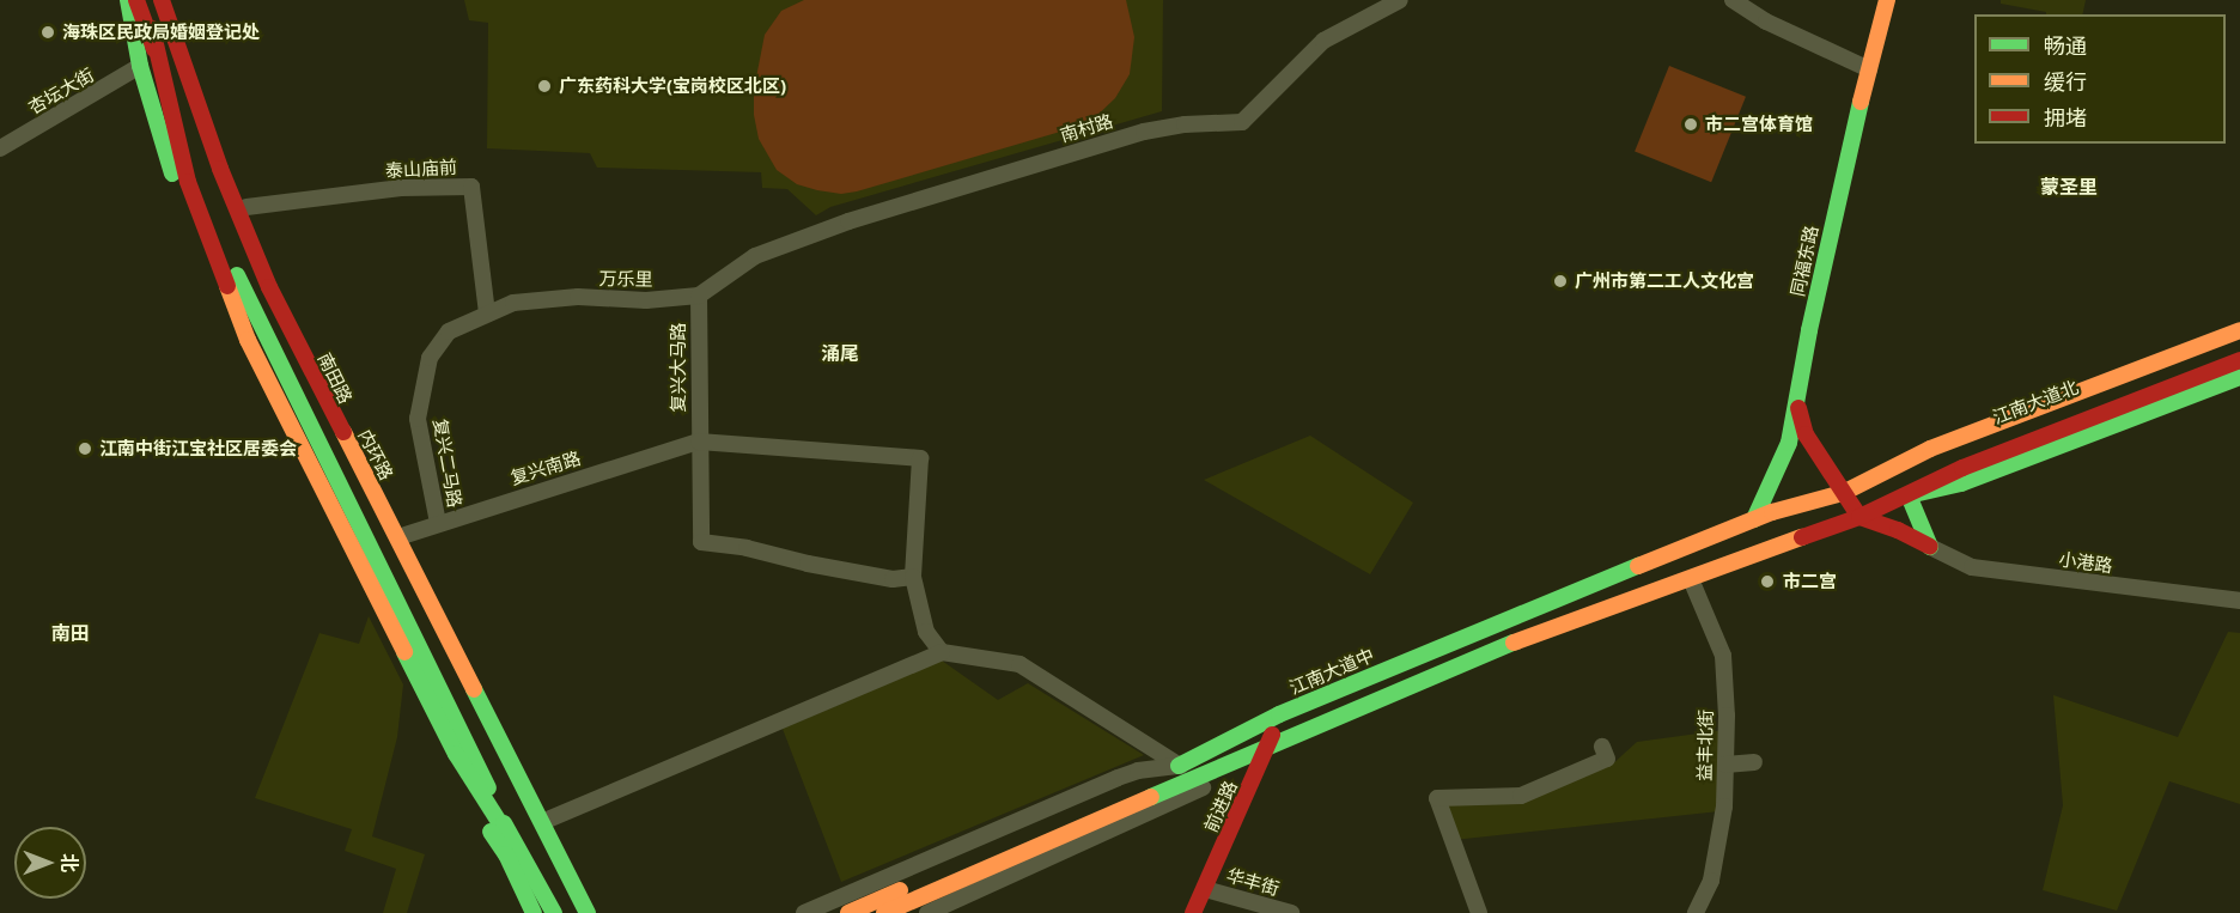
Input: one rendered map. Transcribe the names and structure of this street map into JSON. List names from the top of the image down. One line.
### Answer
{"streets":{"main road":["同福东路","南田路","江南大道北","内环路","江南大道中","前进路"],"street":["杏坛大街","南村路","泰山庙前","万乐里","复兴大马路","复兴二马路","复兴南路","小港路","益丰北街","华丰街"]},"crossings":[["南村路","万乐里"],["泰山庙前","万乐里"],["泰山庙前","复兴二马路"],["同福东路","江南大道北"],["同福东路","江南大道中"],["万乐里","复兴大马路"],["万乐里","复兴二马路"],["复兴大马路","复兴南路"],["南田路","内环路"],["江南大道北","江南大道中"],["复兴二马路","复兴南路"],["江南大道中","前进路"],["前进路","华丰街"]],"districts":["蒙圣里","涌尾","南田"],"places":["海珠区民政局婚姻登记处","广东药科大学(宝岗校区北区)","市二宫体育馆","广州市第二工人文化宫","江南中街江宝社区居委会","市二宫"],"legend":["畅通","缓行","拥堵"],"north":"right"}
